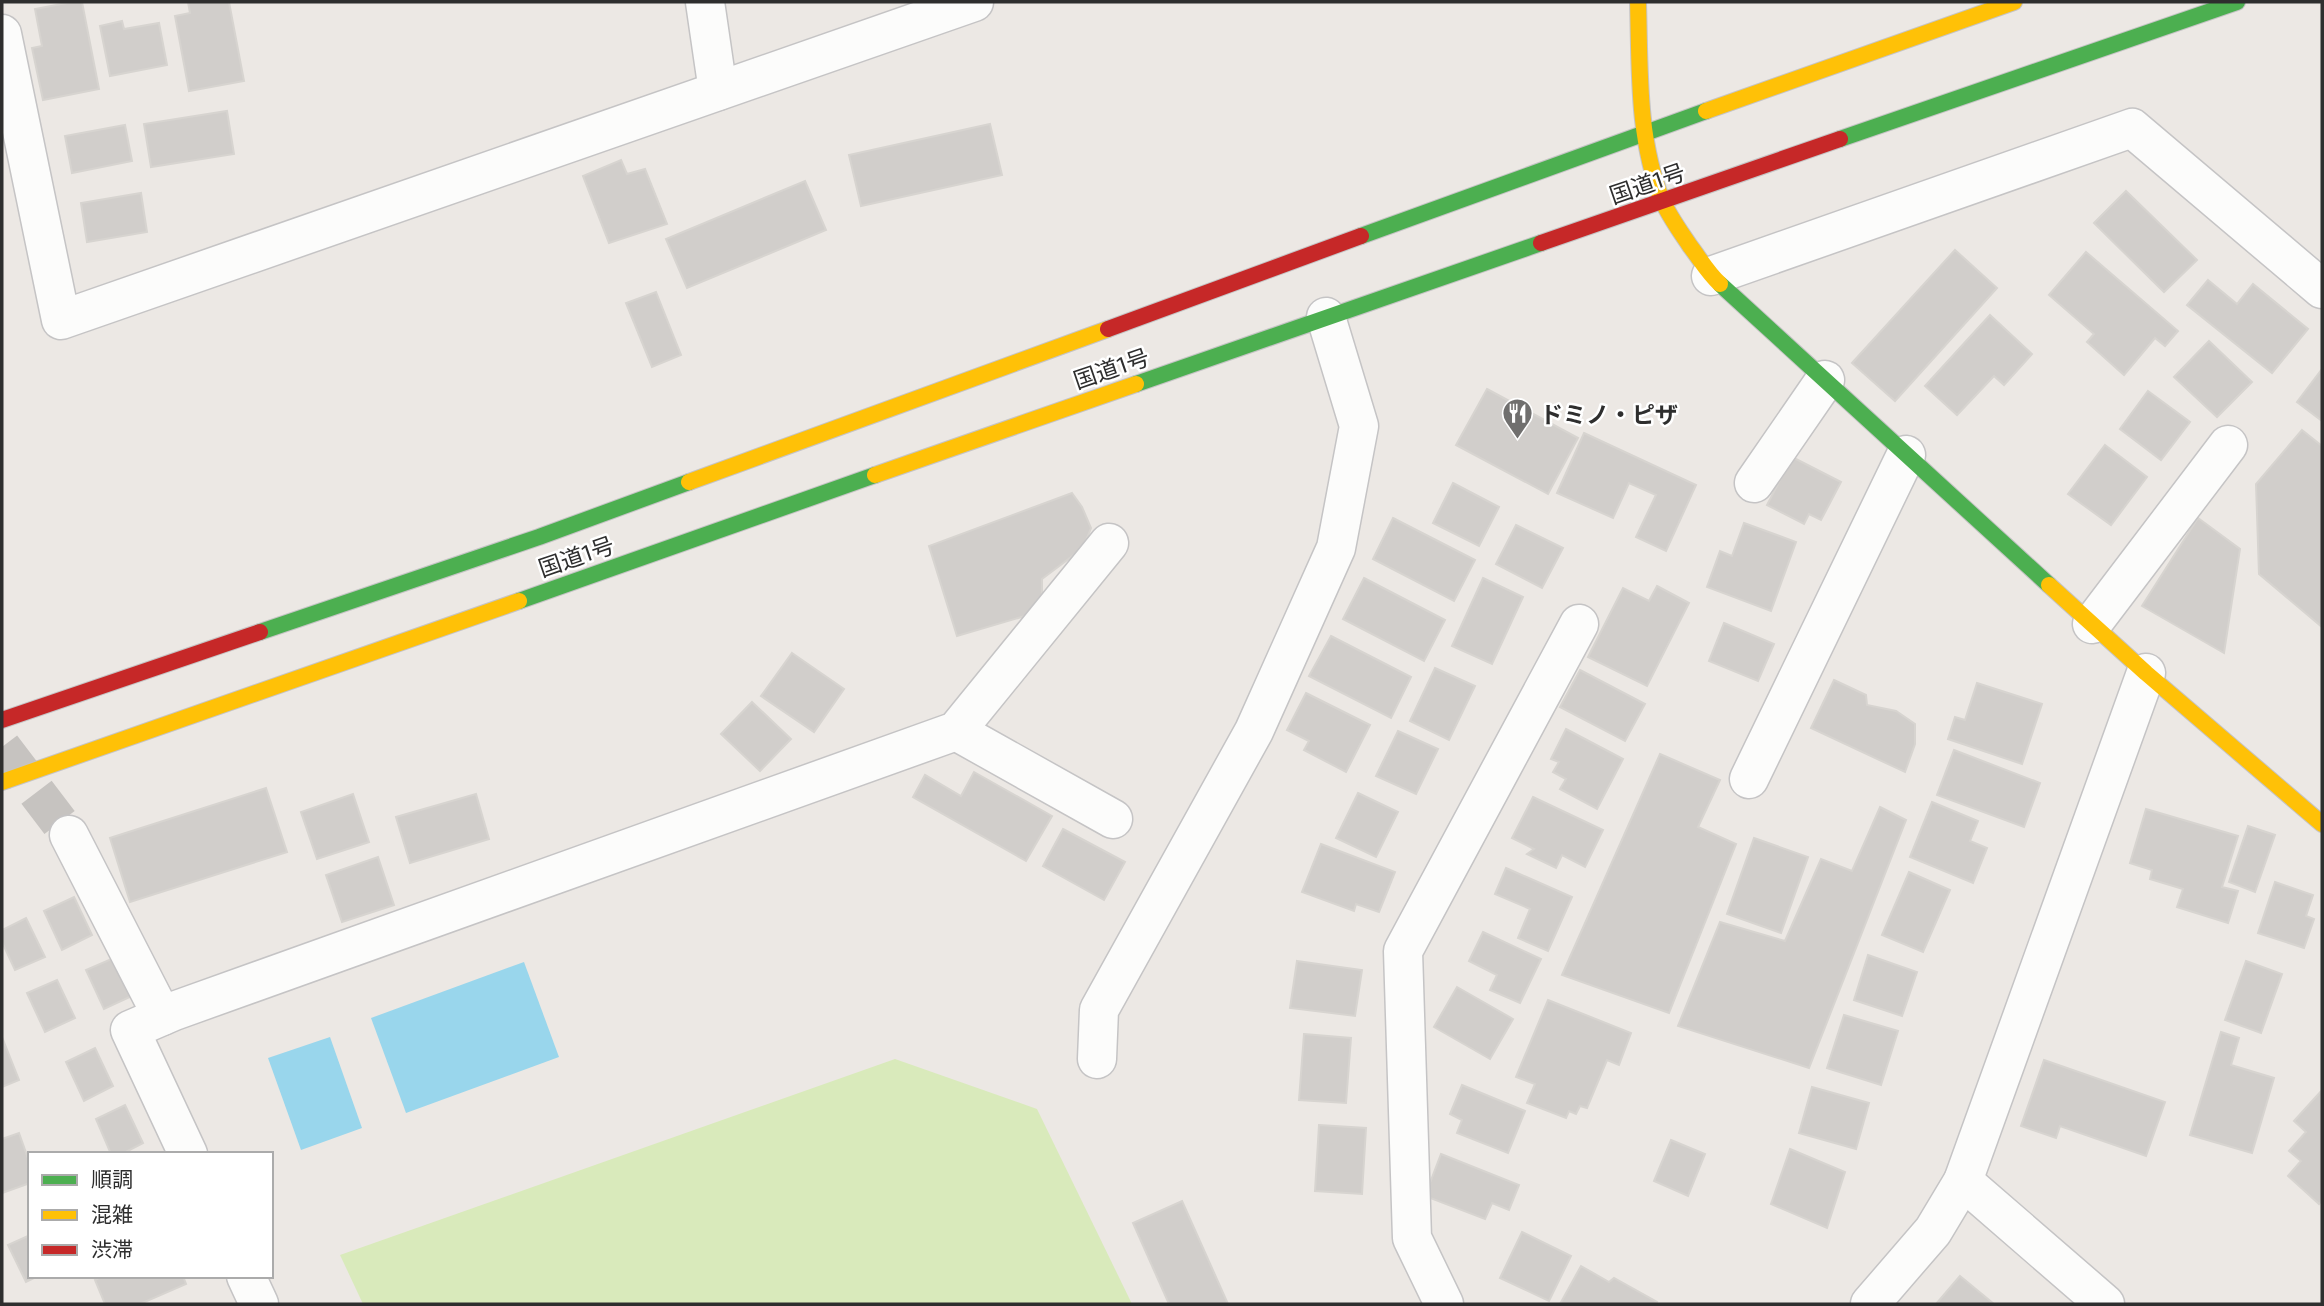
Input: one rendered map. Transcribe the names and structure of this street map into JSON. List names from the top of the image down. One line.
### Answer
{"streets":{"main road":["国道1号"]},"places":{"restaurant":["ドミノ・ピザ"]},"legend":["順調","混雑","渋滞"]}
